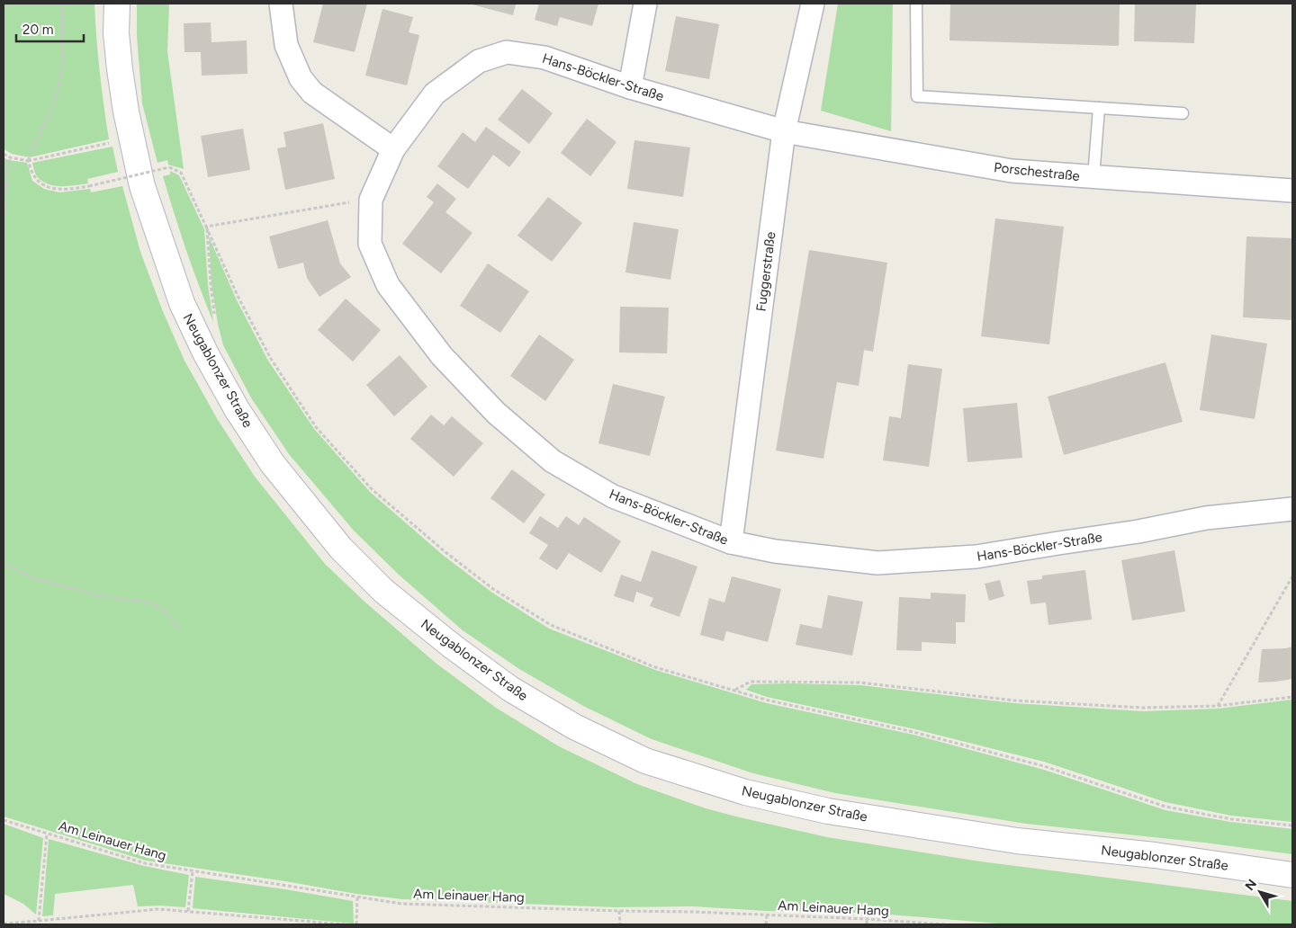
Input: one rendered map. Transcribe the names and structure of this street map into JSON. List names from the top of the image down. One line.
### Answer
{"streets":{"street":["Hans-Böckler-Straße","Porschestraße","Fuggerstraße","Neugablonzer Straße"],"path":["Am Leinauer Hang"]},"crossings":[["Hans-Böckler-Straße","Porschestraße"],["Hans-Böckler-Straße","Fuggerstraße"],["Porschestraße","Fuggerstraße"]],"scale_bar":"20 m","north":"top left"}
